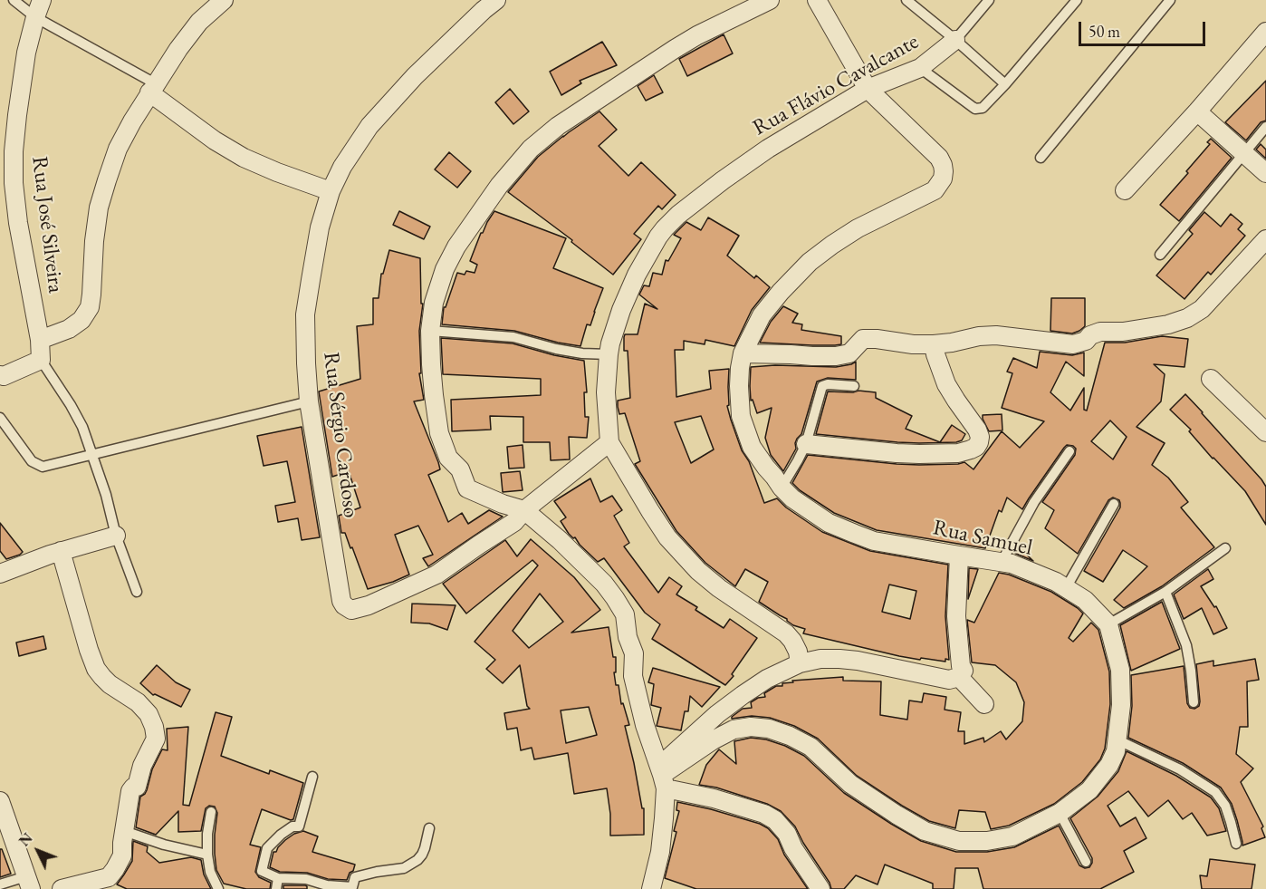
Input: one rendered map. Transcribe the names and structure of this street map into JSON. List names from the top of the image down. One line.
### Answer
{"streets":{"street":["Rua Flávio Cavalcante","Rua José Silveira","Rua Sérgio Cardoso","Rua Samuel"]},"crossings":[["Rua Flávio Cavalcante","Rua Samuel"]],"scale_bar":"50 m","north":"top left"}
